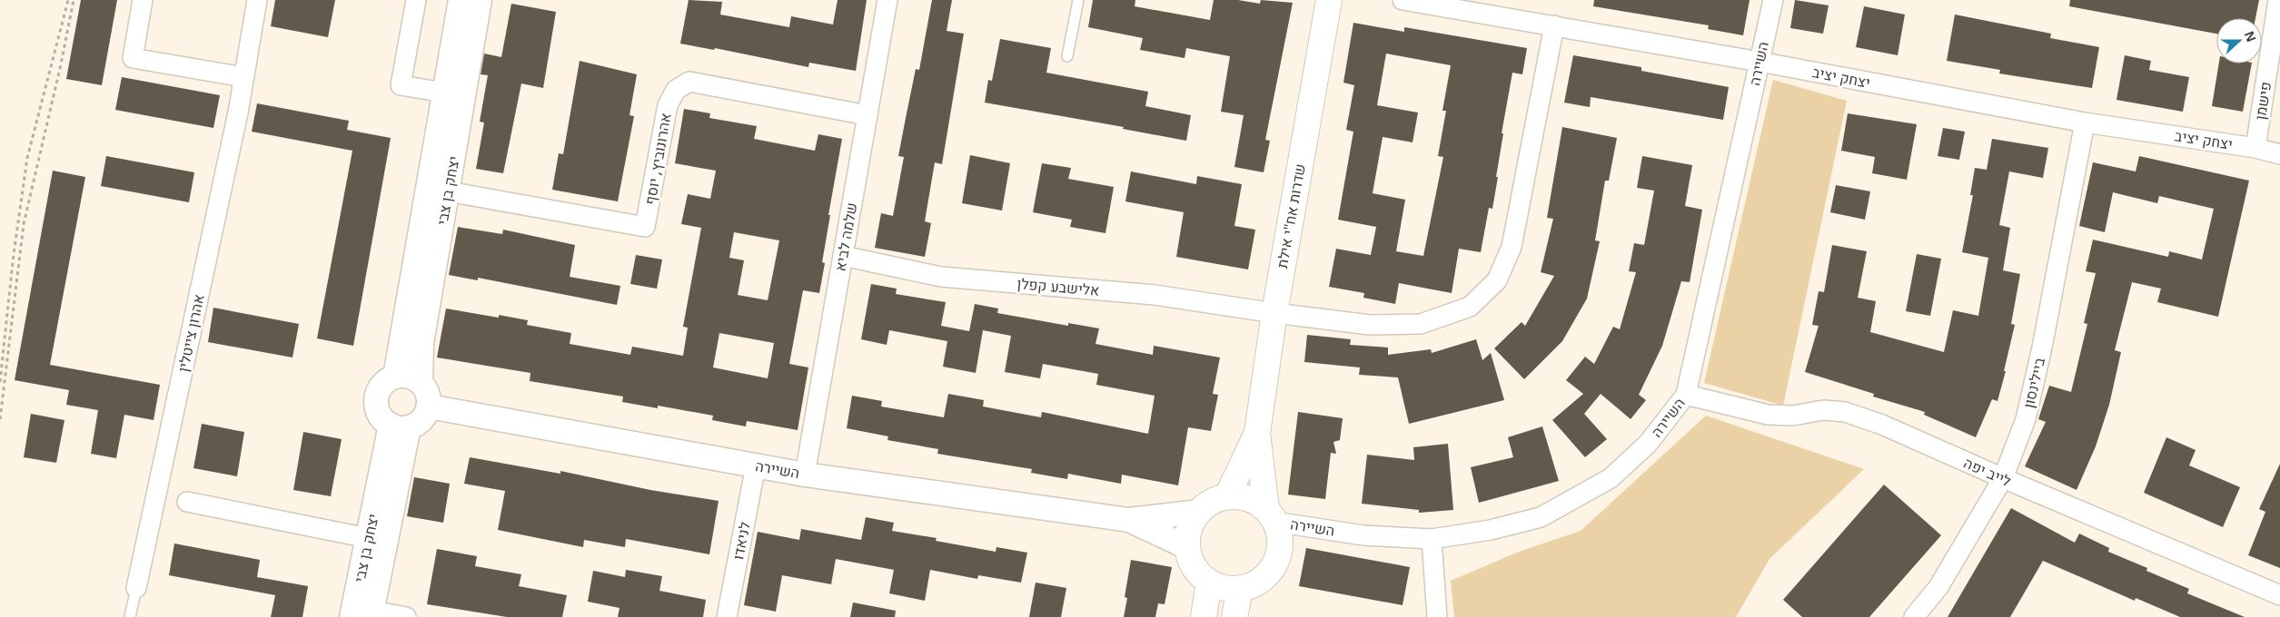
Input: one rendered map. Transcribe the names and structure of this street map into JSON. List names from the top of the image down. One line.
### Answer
{"streets":{"main road":["שדרות אח\"י אילת"],"street":["השיירה","יצחק יציב","פישמן","אהרונוביץ, יוסף","יצחק בן צבי","שלמה לביא","אלישבע קפלן","אהרון צייטלין","ביילינסון","לייב יפה","לניאדו"]},"crossings":[["השיירה","יצחק יציב"],["השיירה","יצחק בן צבי"],["השיירה","שדרות אח\"י אילת"],["השיירה","שלמה לביא"],["השיירה","לייב יפה"],["השיירה","לניאדו"],["יצחק יציב","פישמן"],["יצחק יציב","אלישבע קפלן"],["יצחק יציב","ביילינסון"],["אהרונוביץ, יוסף","יצחק בן צבי"],["אהרונוביץ, יוסף","שלמה לביא"],["שדרות אח\"י אילת","אלישבע קפלן"],["שלמה לביא","אלישבע קפלן"],["ביילינסון","לייב יפה"]],"north":"right"}
